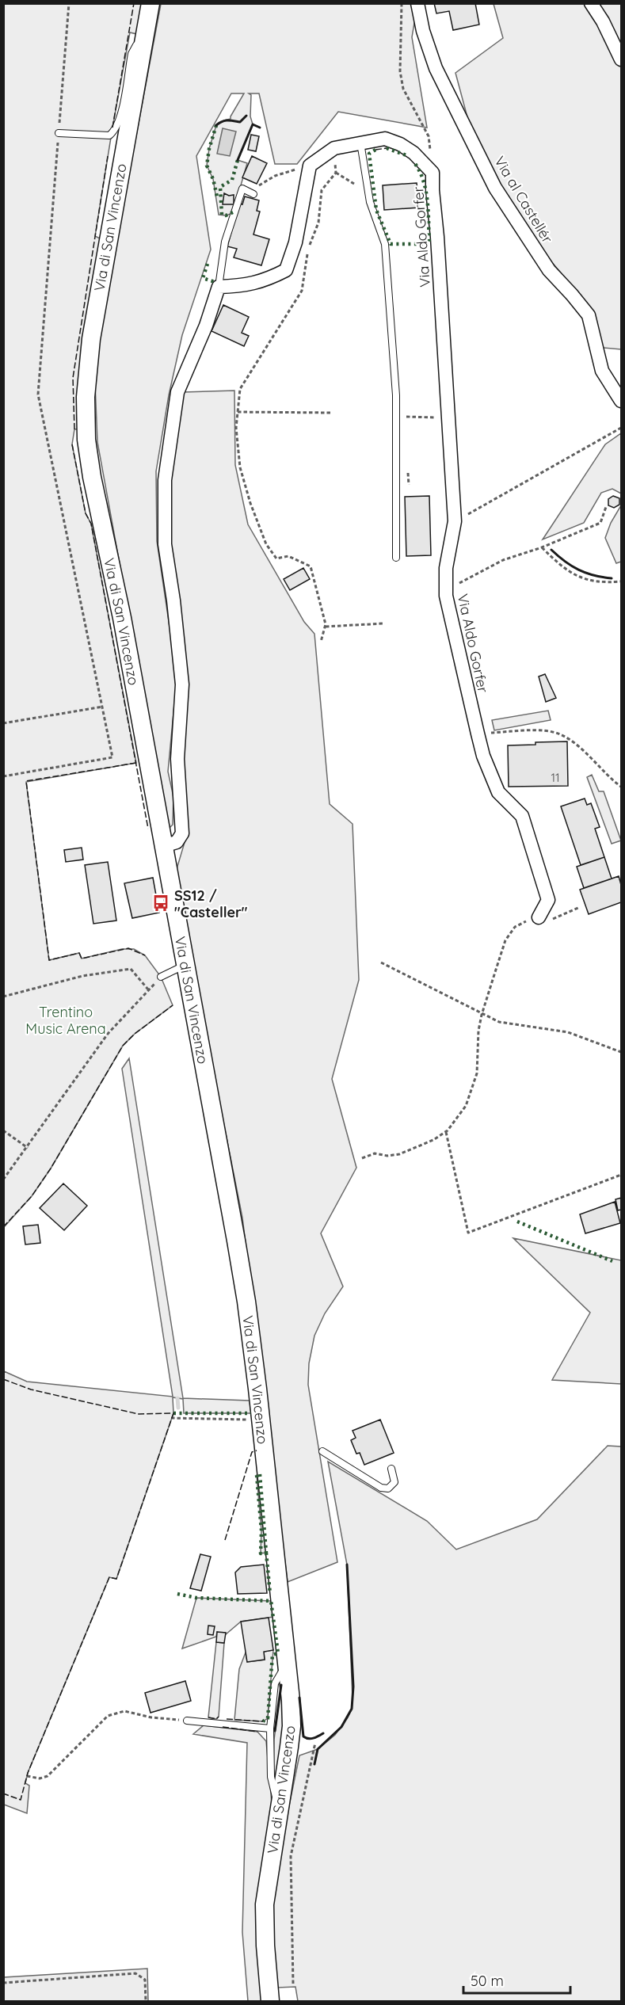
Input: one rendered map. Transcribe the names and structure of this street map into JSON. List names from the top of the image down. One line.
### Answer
{"streets":{"main road":["Via di San Vincenzo"],"street":["Via al Castellér","Via Aldo Gorfer"]},"parks":["Trentino Music Arena"],"places":{"bus stop":["SS12 / \"Casteller\""]},"house_numbers":["11"],"scale_bar":"50 m"}
